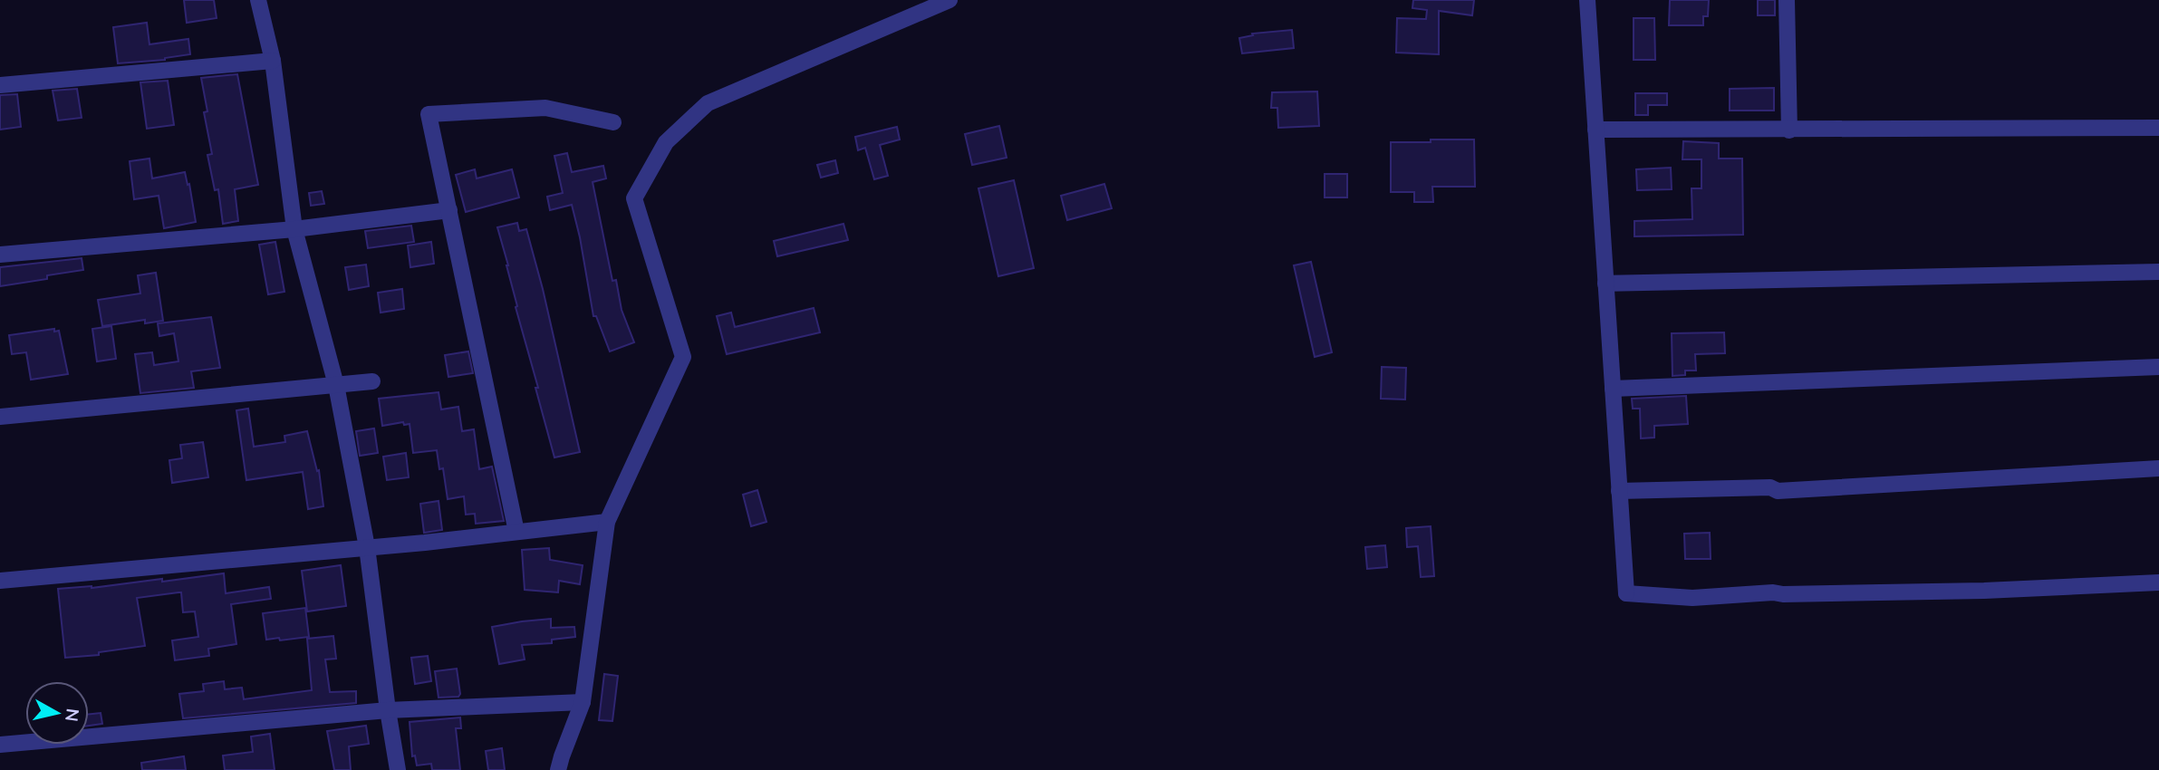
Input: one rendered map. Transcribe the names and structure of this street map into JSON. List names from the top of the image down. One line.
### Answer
{"north":"right"}
